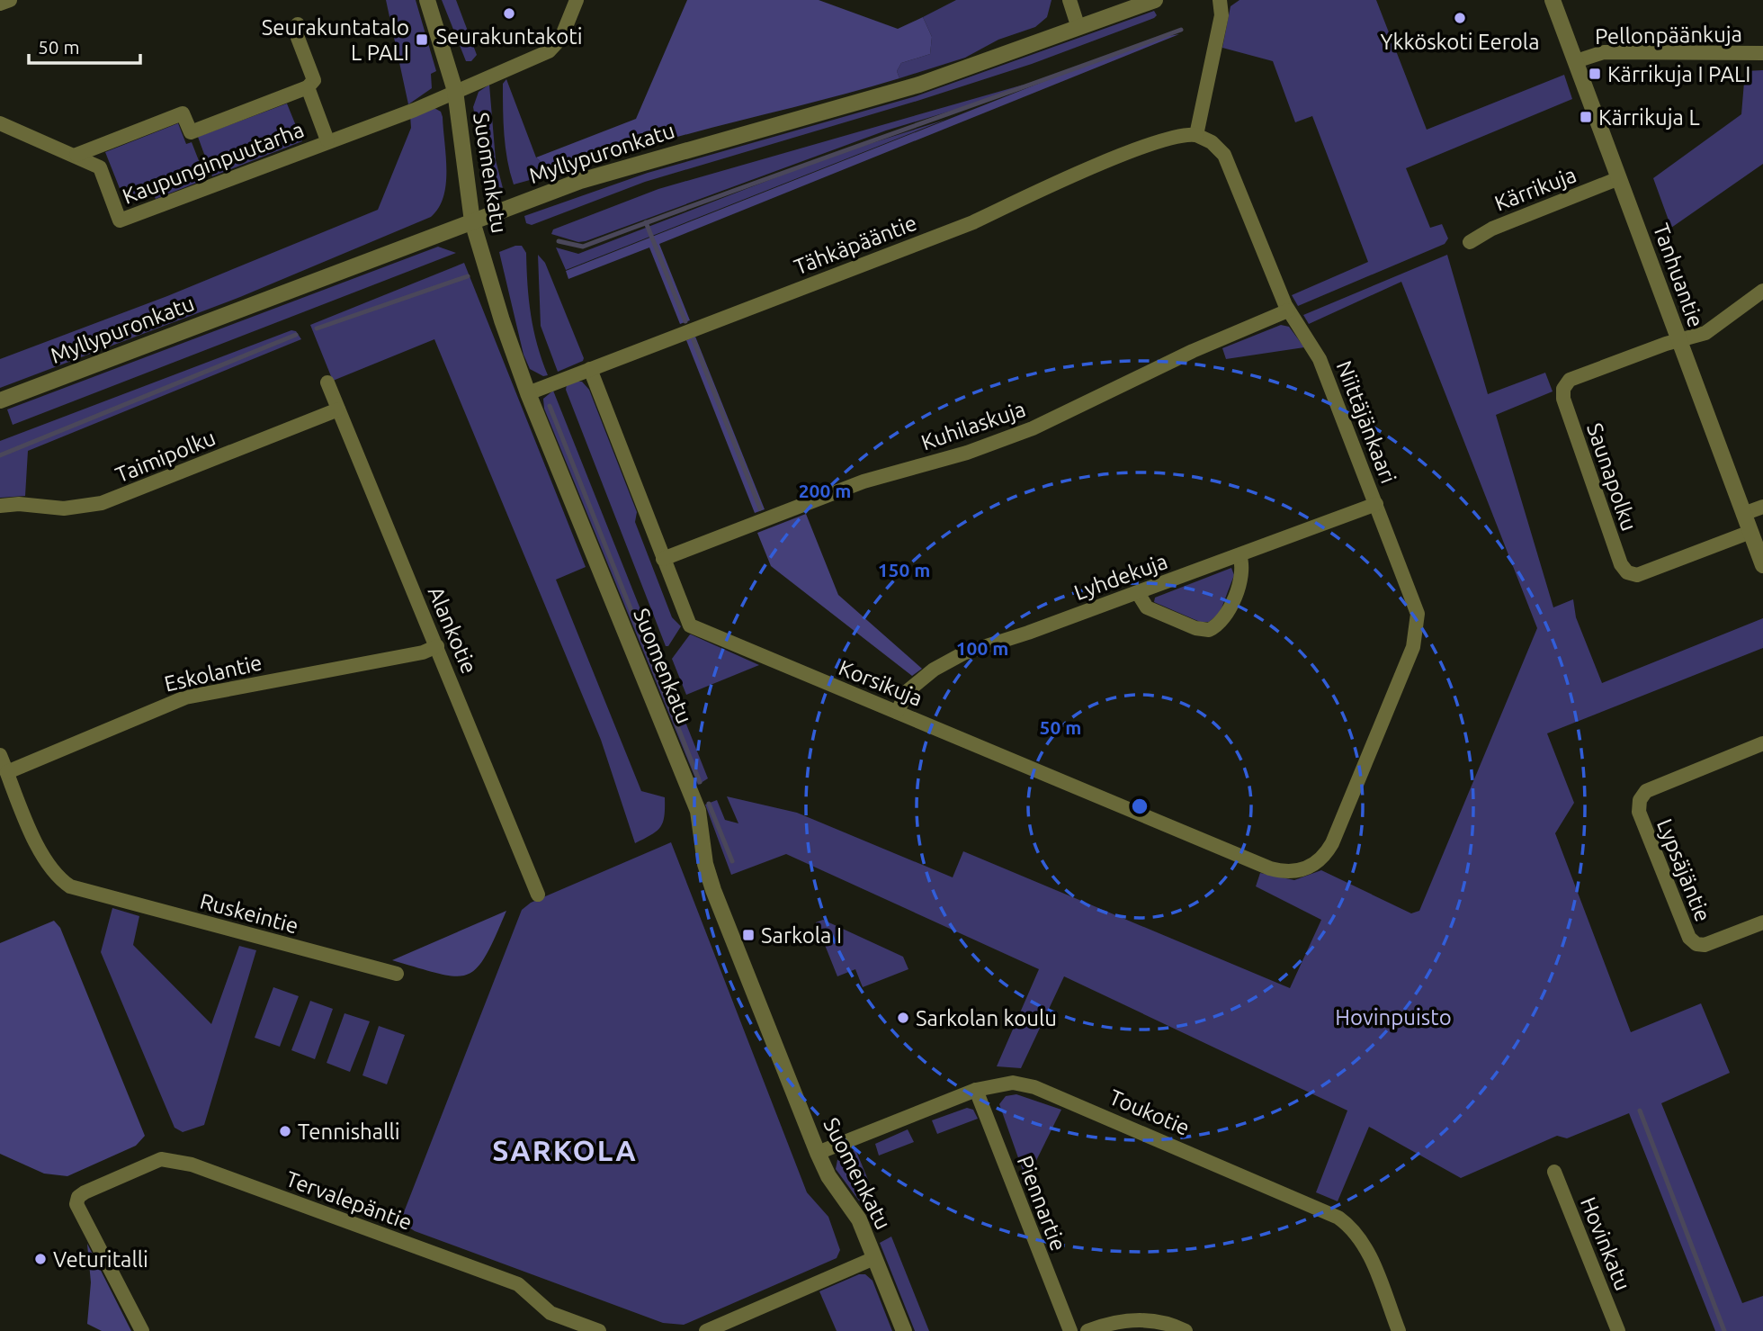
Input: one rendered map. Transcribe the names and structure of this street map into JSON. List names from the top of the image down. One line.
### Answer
{"streets":{"street":["Pellonpäänkuja","Myllypuronkatu","Kaupunginpuutarha","Suomenkatu","Kärrikuja","Tähkäpääntie","Tanhuantie","Niittäjänkaari","Kuhilaskuja","Taimipolku","Saunapolku","Lyhdekuja","Alankotie","Eskolantie","Korsikuja","Lypsäjäntie","Ruskeintie","Toukotie","Tervalepäntie","Piennartie","Hovinkatu"]},"crossings":[["Pellonpäänkuja","Tanhuantie"],["Myllypuronkatu","Suomenkatu"],["Kaupunginpuutarha","Suomenkatu"],["Suomenkatu","Tähkäpääntie"],["Suomenkatu","Toukotie"],["Kärrikuja","Tanhuantie"],["Tähkäpääntie","Niittäjänkaari"],["Tähkäpääntie","Korsikuja"],["Tanhuantie","Saunapolku"],["Niittäjänkaari","Kuhilaskuja"],["Niittäjänkaari","Lyhdekuja"],["Niittäjänkaari","Korsikuja"],["Kuhilaskuja","Korsikuja"],["Taimipolku","Alankotie"],["Lyhdekuja","Korsikuja"],["Alankotie","Eskolantie"],["Eskolantie","Ruskeintie"],["Toukotie","Piennartie"]],"districts":["SARKOLA"],"parks":["Hovinpuisto"],"places":{"other":["Seurakuntakoti","Ykköskoti Eerola","Sarkolan koulu","Tennishalli","Veturitalli"],"transit":["Seurakuntatalo L PALI","Kärrikuja I PALI","Kärrikuja L","Sarkola I"]},"scale_bar":"50 m","rings":["200 m","150 m","100 m","50 m"]}
